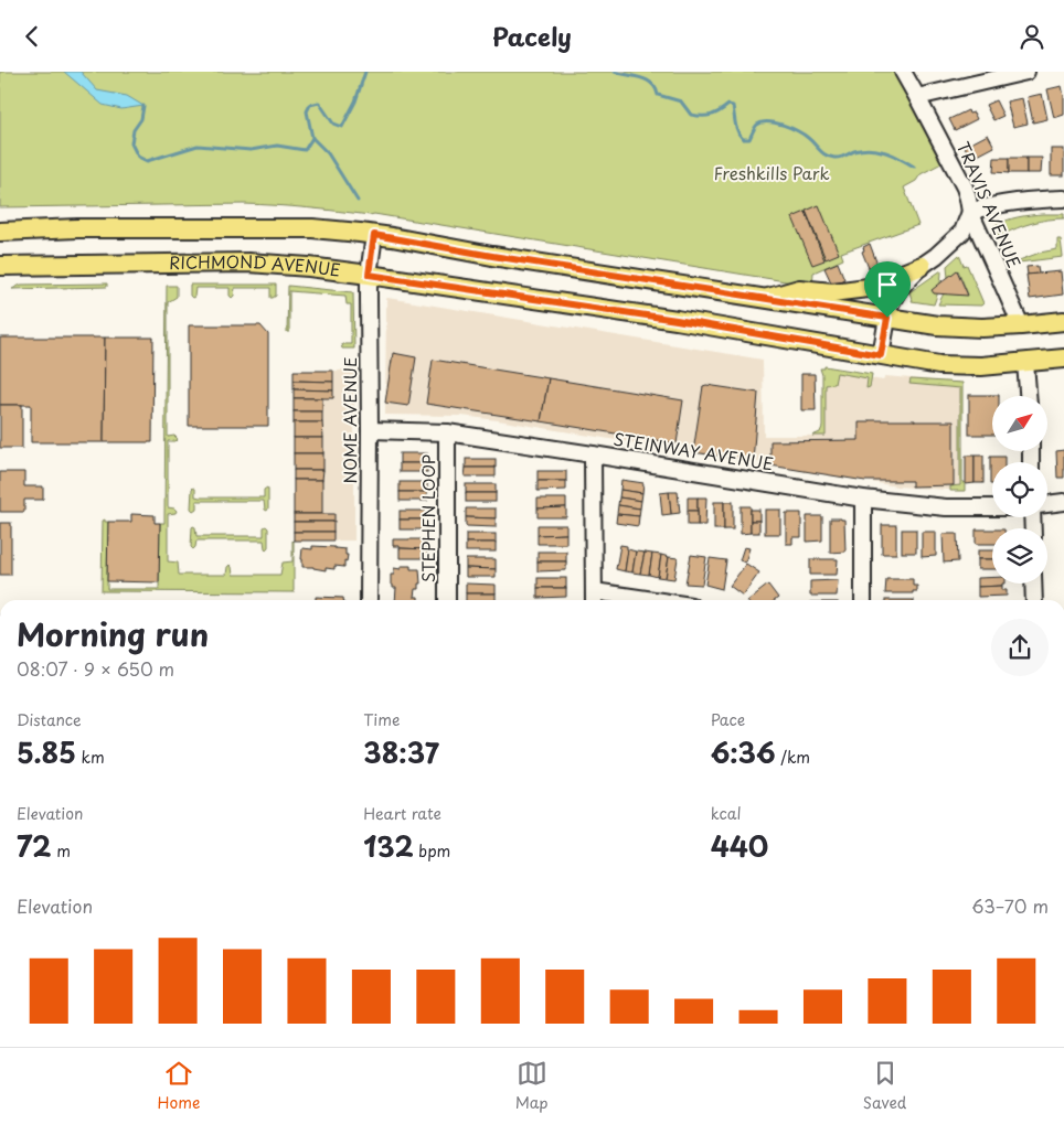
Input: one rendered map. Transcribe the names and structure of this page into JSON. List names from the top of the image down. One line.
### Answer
{"streets":{"main road":["RICHMOND AVENUE"],"street":["TRAVIS AVENUE","NOME AVENUE","STEINWAY AVENUE","STEPHEN LOOP"]},"crossings":[["RICHMOND AVENUE","NOME AVENUE"],["NOME AVENUE","STEINWAY AVENUE"],["STEINWAY AVENUE","STEPHEN LOOP"]],"parks":["Freshkills Park"],"north":"top right","page":{"header":"Pacely","heading":["Morning run","08:07 · 9 × 650 m"],"stats":[["Distance","5.85 km"],["Time","38:37"],["Pace","6:36 /km"],["Elevation","72 m"],["Heart rate","132 bpm"],["kcal","440"]],"chart":["Elevation","63–70 m"],"tabs":["Home","Map","Saved"]}}
